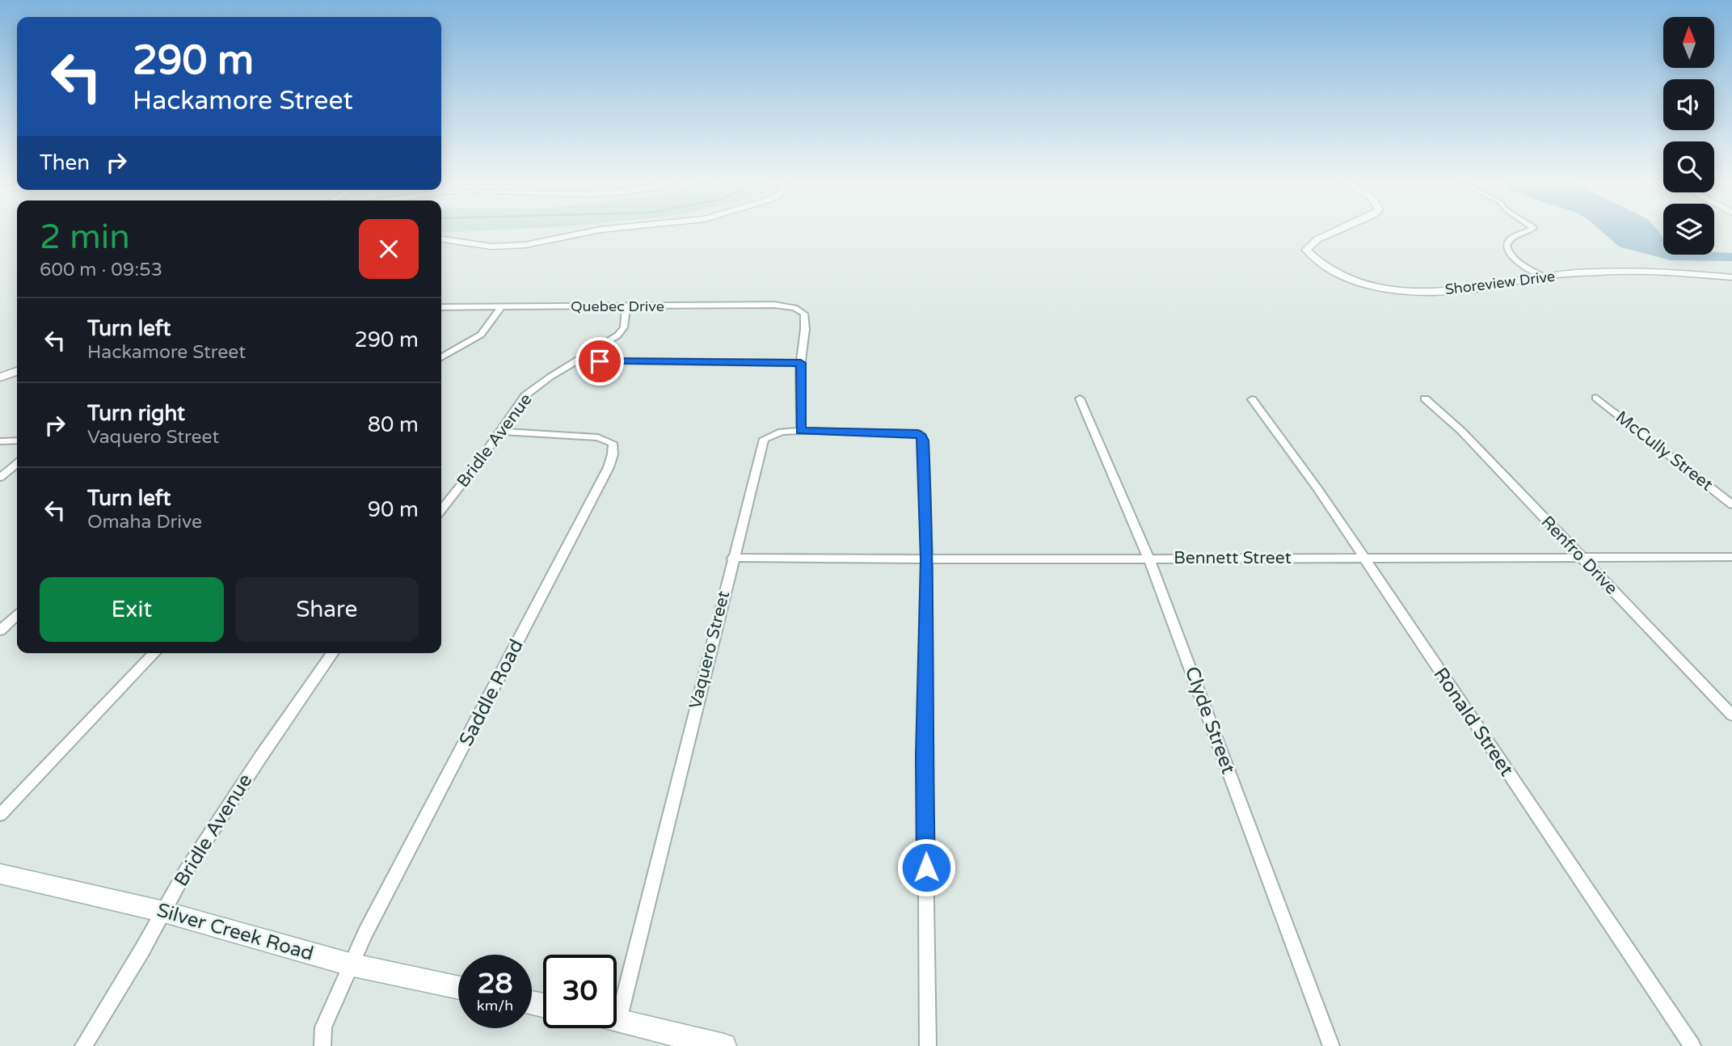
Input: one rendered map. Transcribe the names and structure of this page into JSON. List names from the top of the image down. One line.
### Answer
{"streets":{"street":["Shoreview Drive","Quebec Drive","Bridle Avenue","McCully Street","Renfro Drive","Bennett Street","Vaquero Street","Saddle Road","Clyde Street","Ronald Street","Silver Creek Road"]},"crossings":[["Quebec Drive","Bridle Avenue"],["Bridle Avenue","Saddle Road"],["Bridle Avenue","Silver Creek Road"],["Renfro Drive","Bennett Street"],["Bennett Street","Vaquero Street"],["Bennett Street","Clyde Street"],["Bennett Street","Ronald Street"],["Saddle Road","Silver Creek Road"]],"north":"top","page":{"turn":["290 m","Hackamore Street"],"then":"Then","heading":["2 min","600 m · 09:53"],"list":[{"name":"Turn left","note":"Hackamore Street","value":"290 m"},{"name":"Turn right","note":"Vaquero Street","value":"80 m"},{"name":"Turn left","note":"Omaha Drive","value":"90 m"}],"buttons":["Exit","Share"],"speed":"28 km/h","limit":"30"}}
